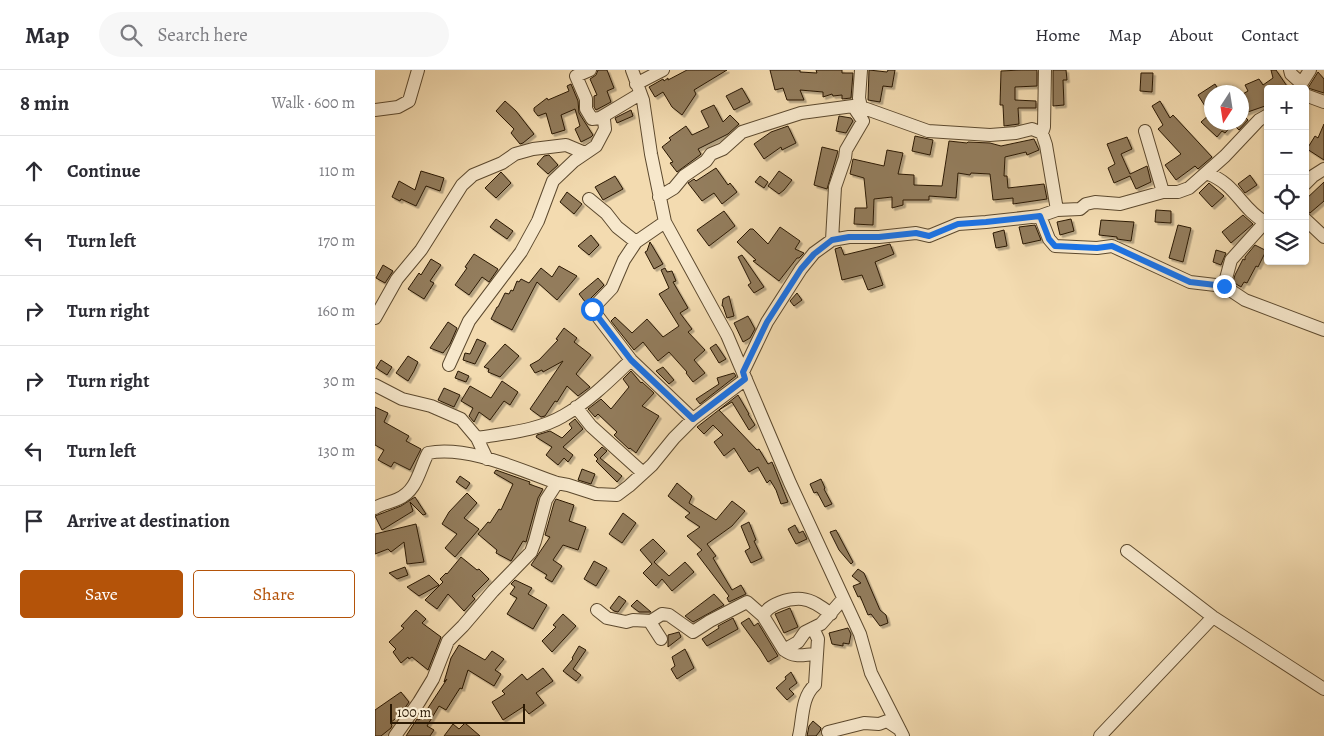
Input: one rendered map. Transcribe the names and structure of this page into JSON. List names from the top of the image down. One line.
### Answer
{"scale_bar":"100 m","north":"bottom","page":{"header":"Map","search":"Search here","nav":["Home","Map","About","Contact"],"heading":["8 min","Walk · 600 m"],"map_buttons":["+","−"],"list":[["Continue","110 m"],["Turn left","170 m"],["Turn right","160 m"],["Turn right","30 m"],["Turn left","130 m"],"Arrive at destination"],"buttons":["Save","Share"],"scale":"100 m"}}
